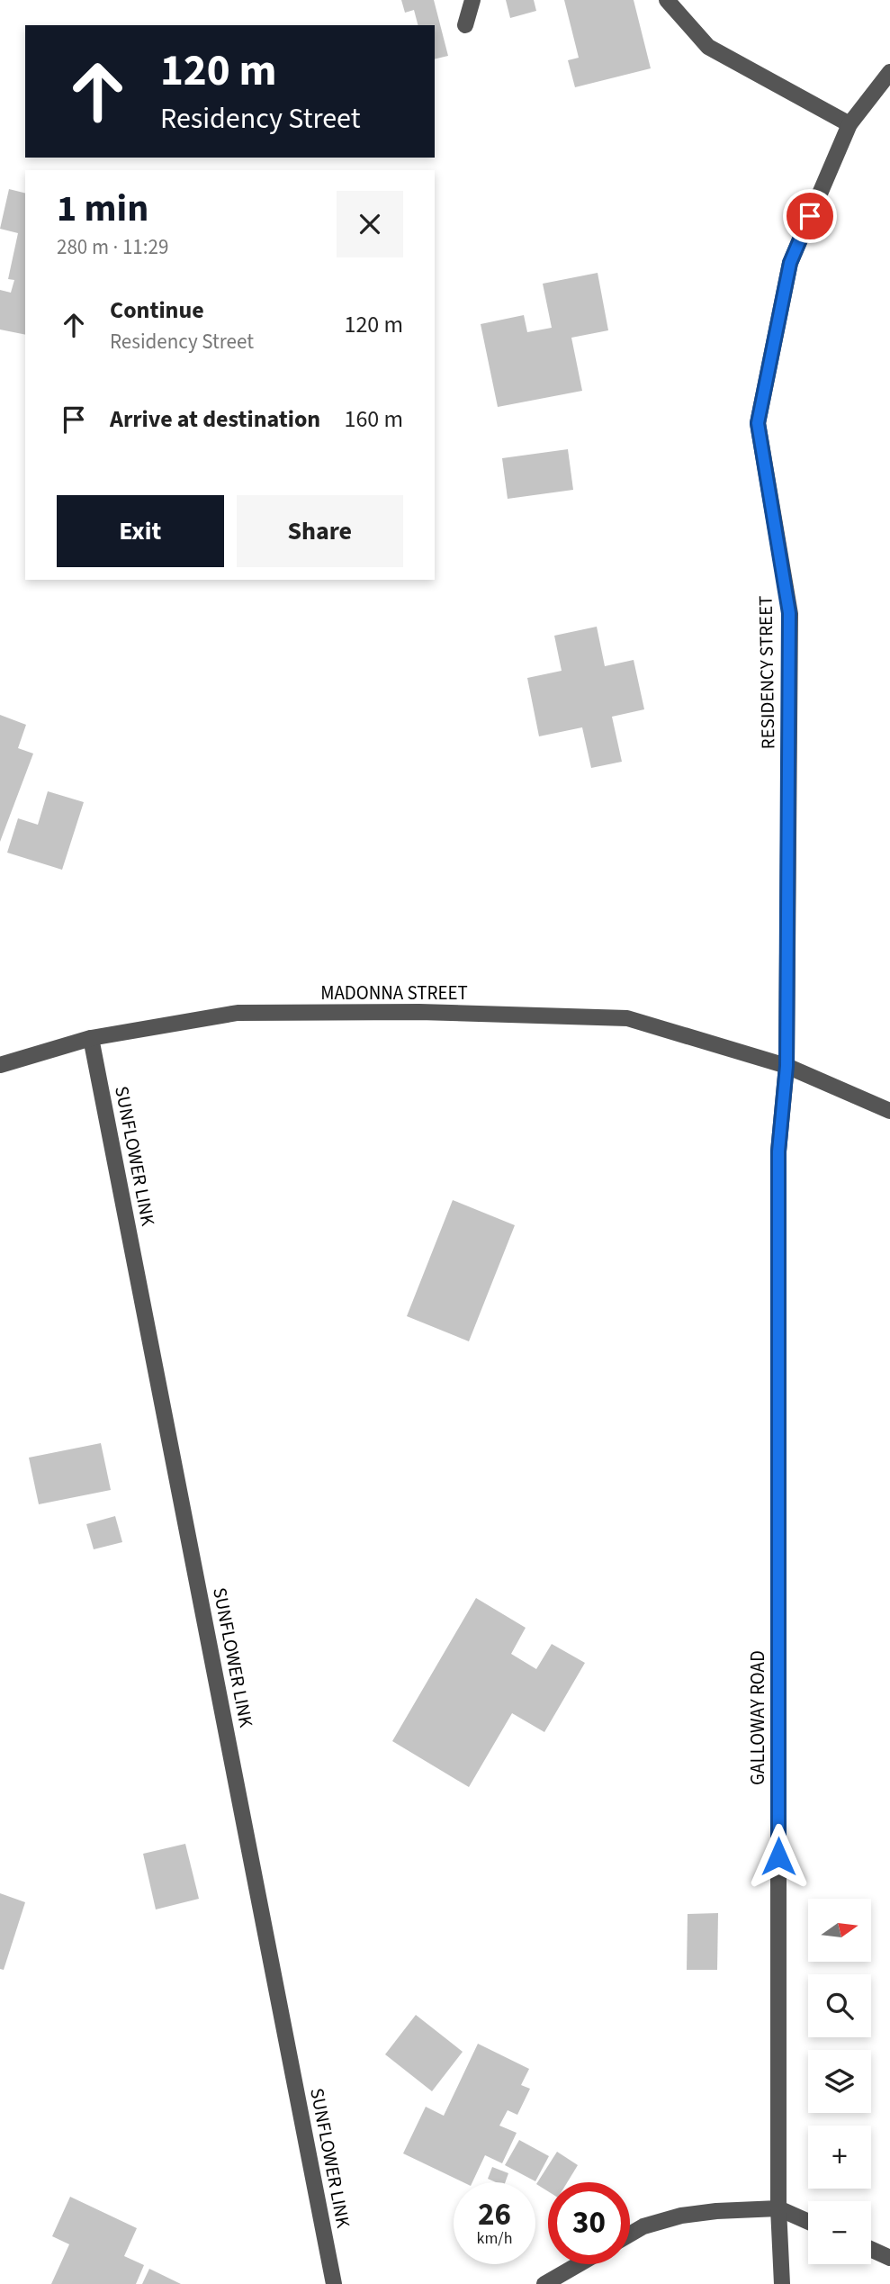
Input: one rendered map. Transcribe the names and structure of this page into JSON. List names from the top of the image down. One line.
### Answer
{"streets":{"street":["RESIDENCY STREET","MADONNA STREET","SUNFLOWER LINK","GALLOWAY ROAD"]},"crossings":[["RESIDENCY STREET","MADONNA STREET"],["RESIDENCY STREET","GALLOWAY ROAD"],["MADONNA STREET","SUNFLOWER LINK"]],"north":"right","page":{"turn":["120 m","Residency Street"],"heading":["1 min","280 m · 11:29"],"list":[{"name":"Continue","note":"Residency Street","value":"120 m"},{"name":"Arrive at destination","value":"160 m"}],"buttons":["Exit","Share"],"map_buttons":["+","−"],"speed":"26 km/h","limit":"30"}}
